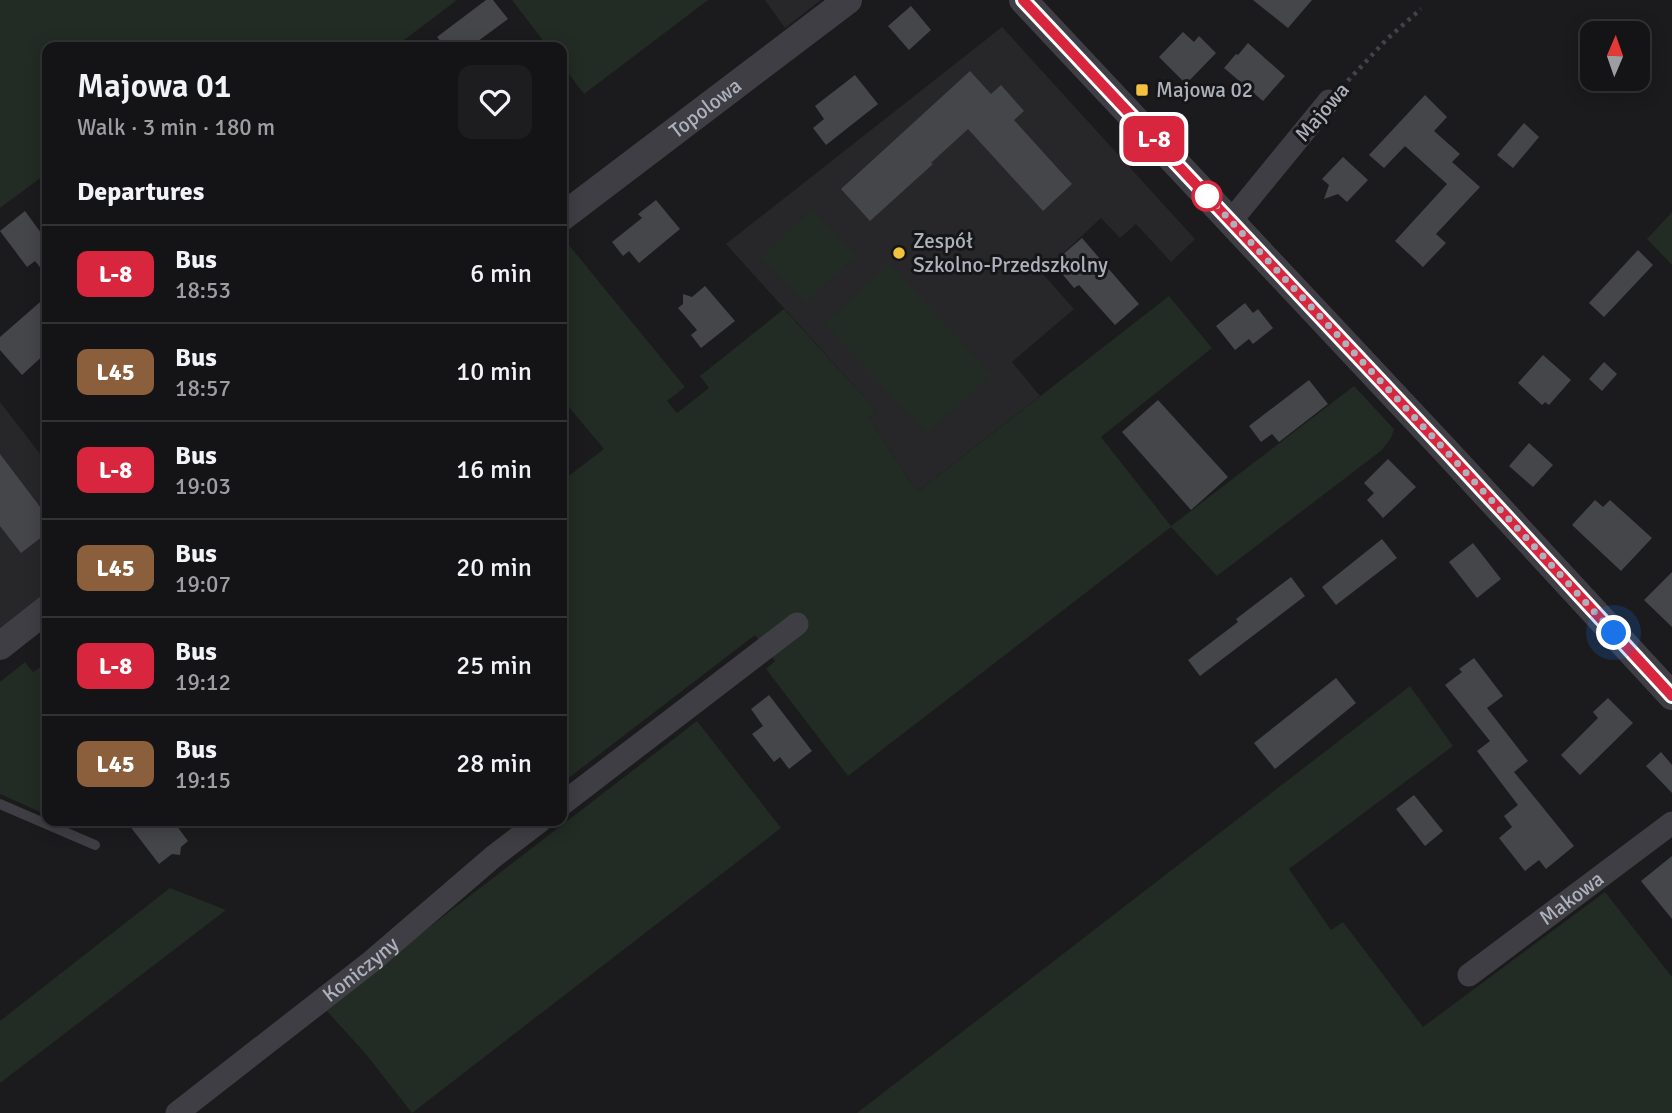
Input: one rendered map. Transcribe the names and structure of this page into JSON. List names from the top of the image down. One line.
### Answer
{"streets":{"street":["Topolowa","Majowa","Makowa","Koniczyny"]},"places":{"transit":["Majowa 02"],"other":["Zespół Szkolno-Przedszkolny"]},"lines":["bus line L-8"],"north":"top","page":{"on_map":"L-8","heading":[["Majowa 01","Walk · 3 min · 180 m"],"Departures"],"list":[{"mark":"L-8","name":"Bus","note":"18:53","value":"6 min"},{"mark":"L45","name":"Bus","note":"18:57","value":"10 min"},{"mark":"L-8","name":"Bus","note":"19:03","value":"16 min"},{"mark":"L45","name":"Bus","note":"19:07","value":"20 min"},{"mark":"L-8","name":"Bus","note":"19:12","value":"25 min"},{"mark":"L45","name":"Bus","note":"19:15","value":"28 min"}]}}
